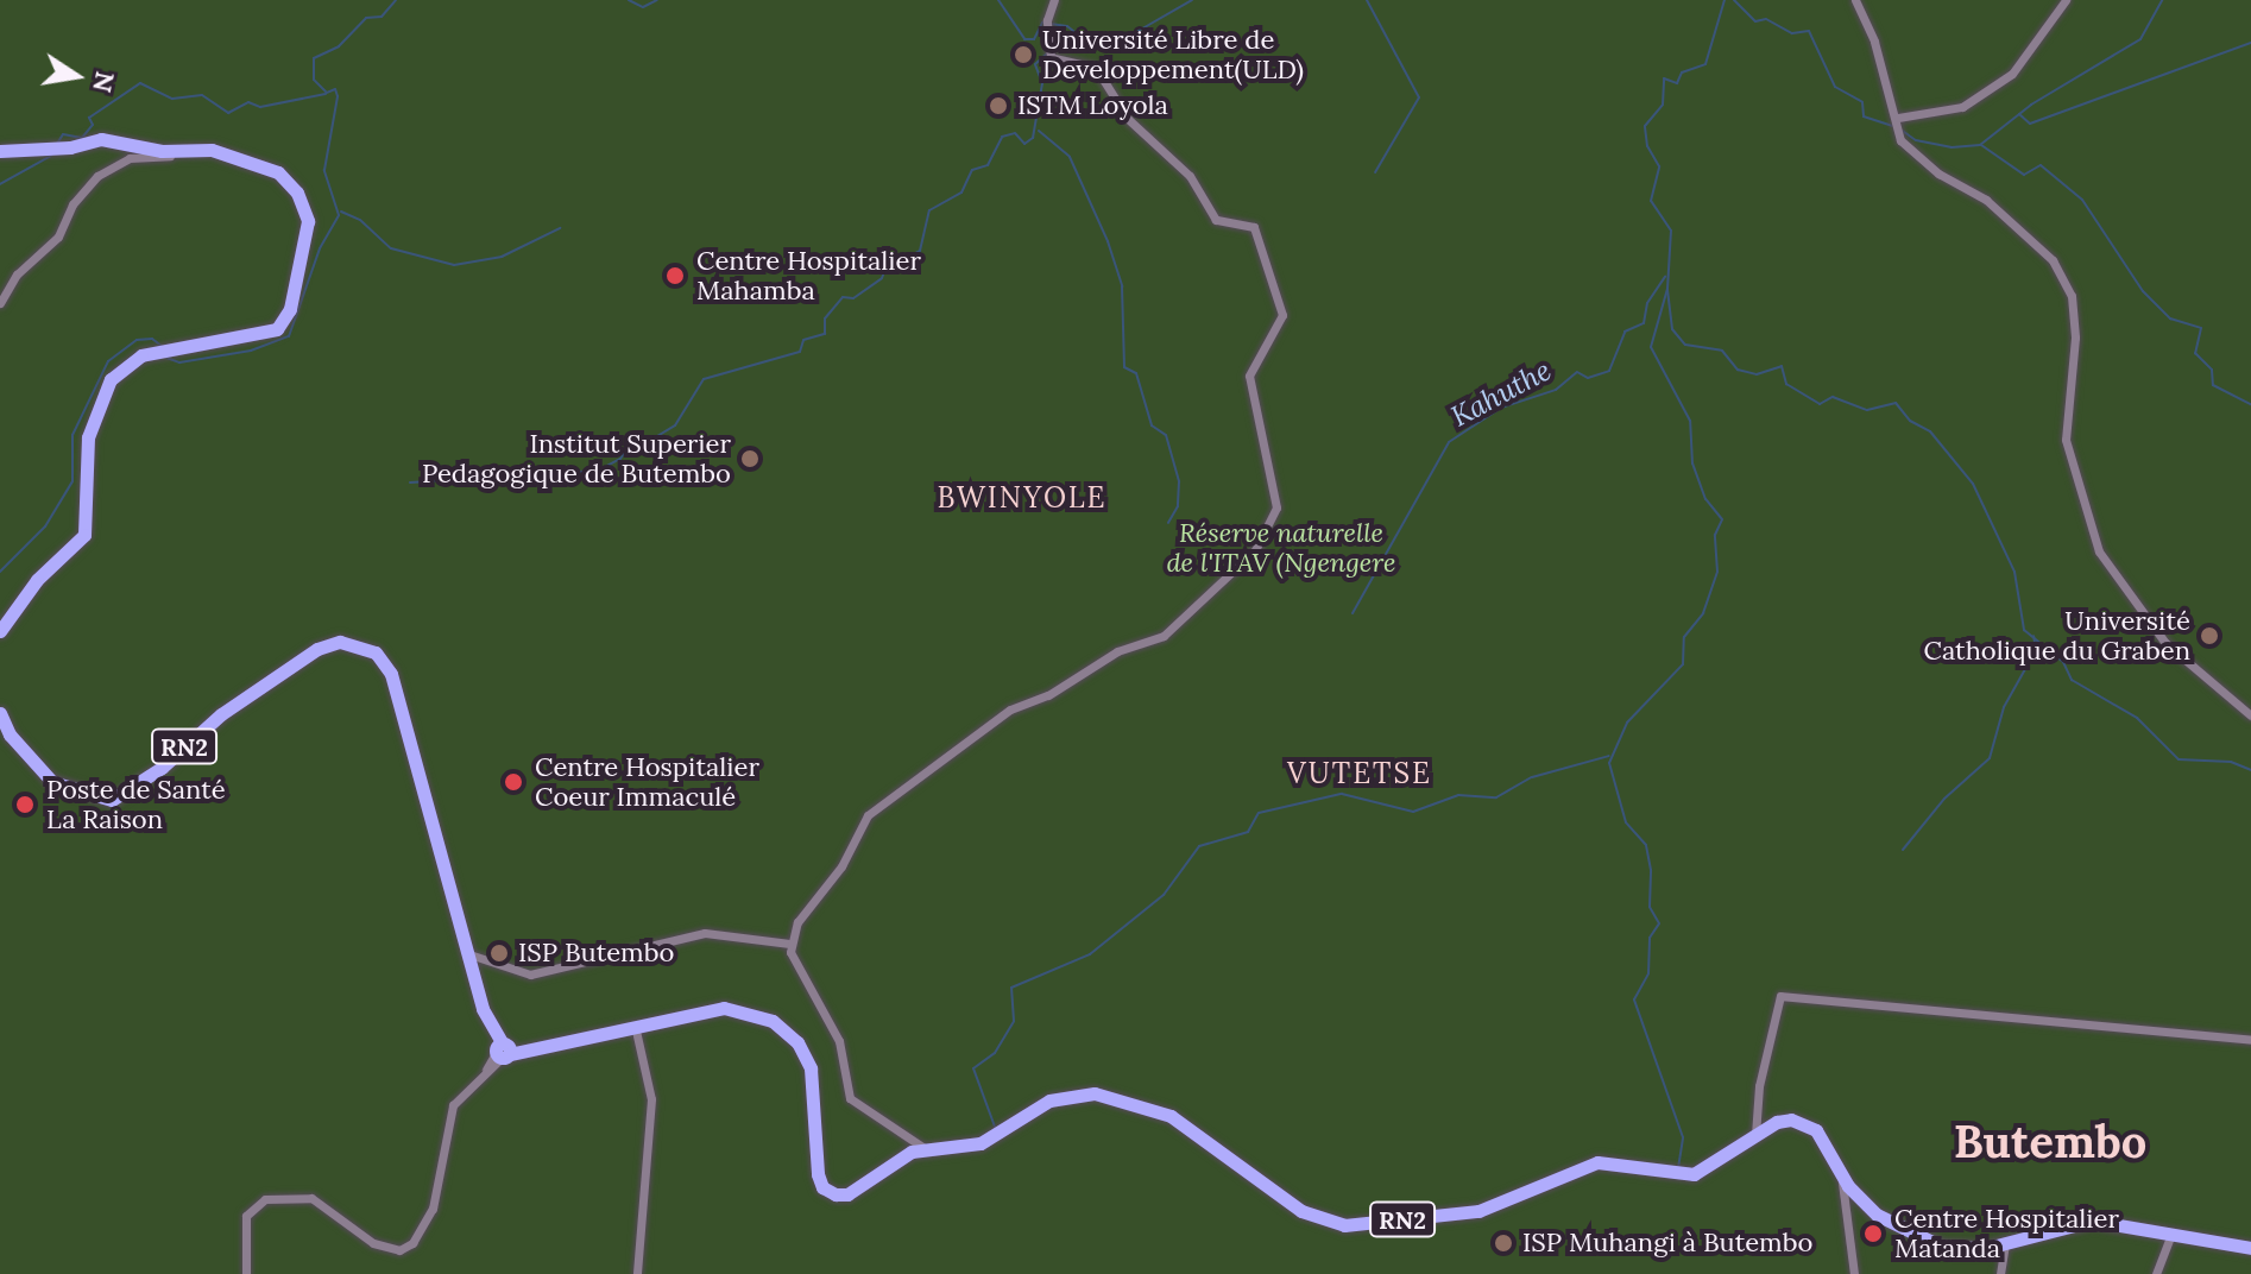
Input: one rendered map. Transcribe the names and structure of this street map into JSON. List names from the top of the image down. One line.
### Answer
{"streets":{"highway":["RN2"]},"districts":["BWINYOLE","VUTETSE","Butembo"],"water":["Kahuthe"],"parks":["Réserve naturelle de l'ITAV (Ngengere"],"places":["Université Libre de Developpement(ULD)","ISTM Loyola","Centre Hospitalier Mahamba","Institut Superier Pedagogique de Butembo","Université Catholique du Graben","Centre Hospitalier Coeur Immaculé","Poste de Santé La Raison","ISP Butembo","Centre Hospitalier Matanda","ISP Muhangi à Butembo"],"north":"right"}
